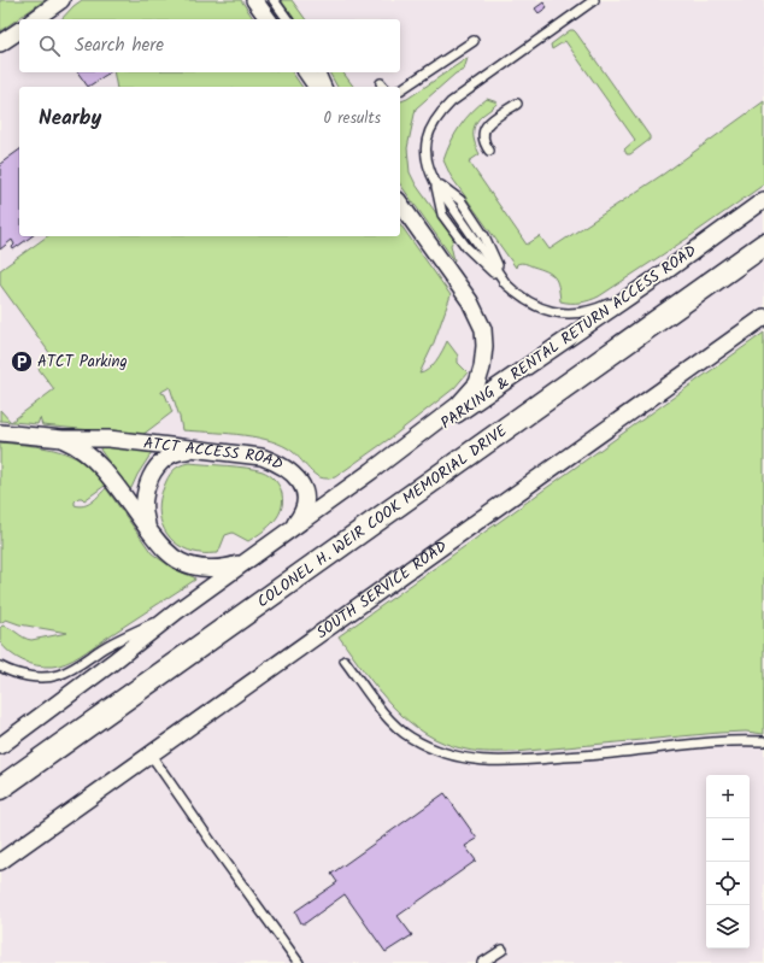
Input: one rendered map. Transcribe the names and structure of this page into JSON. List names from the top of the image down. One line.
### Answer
{"streets":{"street":["PARKING & RENTAL RETURN ACCESS ROAD","ATCT ACCESS ROAD","COLONEL H. WEIR COOK MEMORIAL DRIVE","SOUTH SERVICE ROAD"]},"places":{"parking":["ATCT Parking"]},"page":{"search":"Search here","heading":["Nearby","0 results"],"map_buttons":["+","−"]}}
